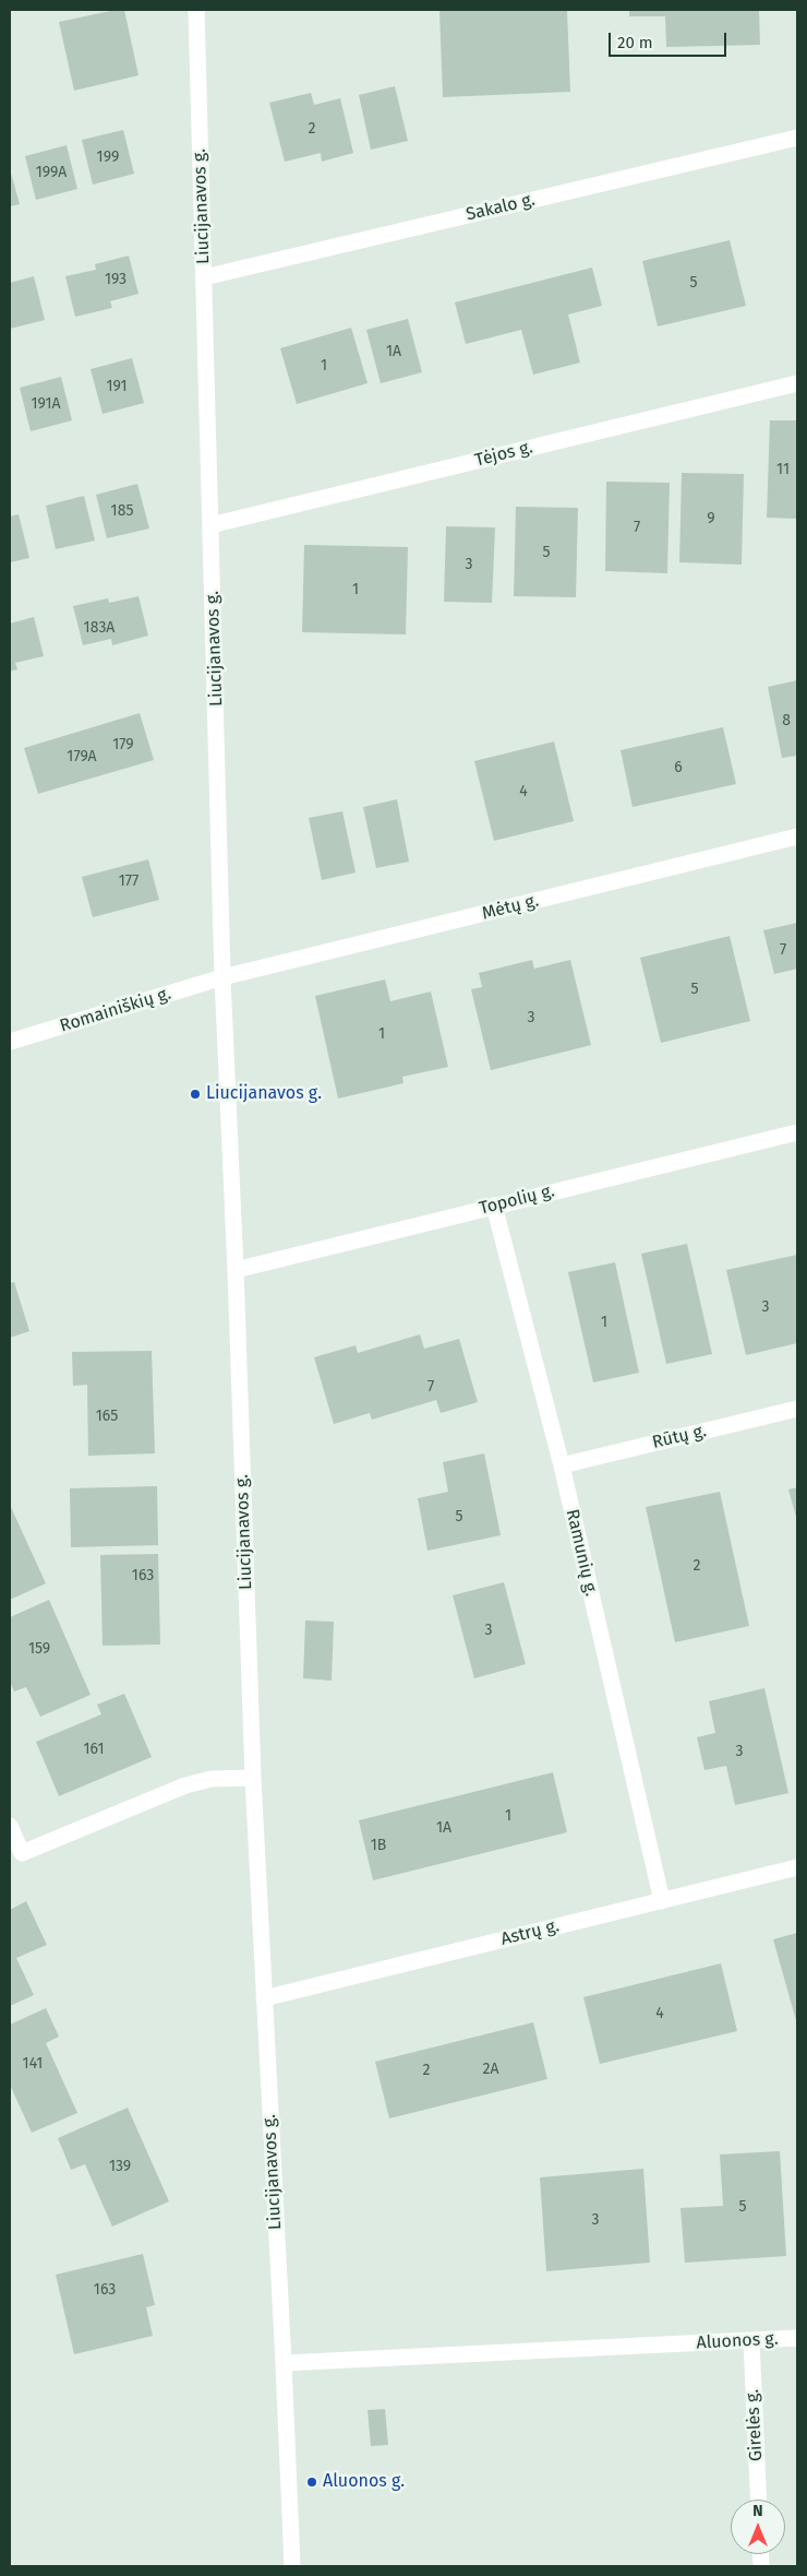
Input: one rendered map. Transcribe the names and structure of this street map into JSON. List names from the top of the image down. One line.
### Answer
{"streets":{"street":["Liucijanavos g.","Sakalo g.","Tėjos g.","Mėtų g.","Romainiškių g.","Topolių g.","Rūtų g.","Ramunių g.","Astrų g.","Aluonos g.","Girelės g."]},"crossings":[["Liucijanavos g.","Sakalo g."],["Liucijanavos g.","Tėjos g."],["Liucijanavos g.","Mėtų g."],["Liucijanavos g.","Romainiškių g."],["Liucijanavos g.","Topolių g."],["Liucijanavos g.","Astrų g."],["Liucijanavos g.","Aluonos g."],["Mėtų g.","Romainiškių g."],["Topolių g.","Ramunių g."],["Rūtų g.","Ramunių g."],["Ramunių g.","Astrų g."],["Aluonos g.","Girelės g."]],"places":["Liucijanavos g.","Aluonos g."],"house_numbers":["2","199","199A","193","5","1A","1","191","191A","11","185","9","7","5","3","1","183A","8","179","179A","6","4","177","7","5","3","1","3","1","7","165","5","2","163","3","159","161","3","1","1A","1B","4","141","2A","2","139","5","3","163"],"scale_bar":"20 m","north":"top"}
